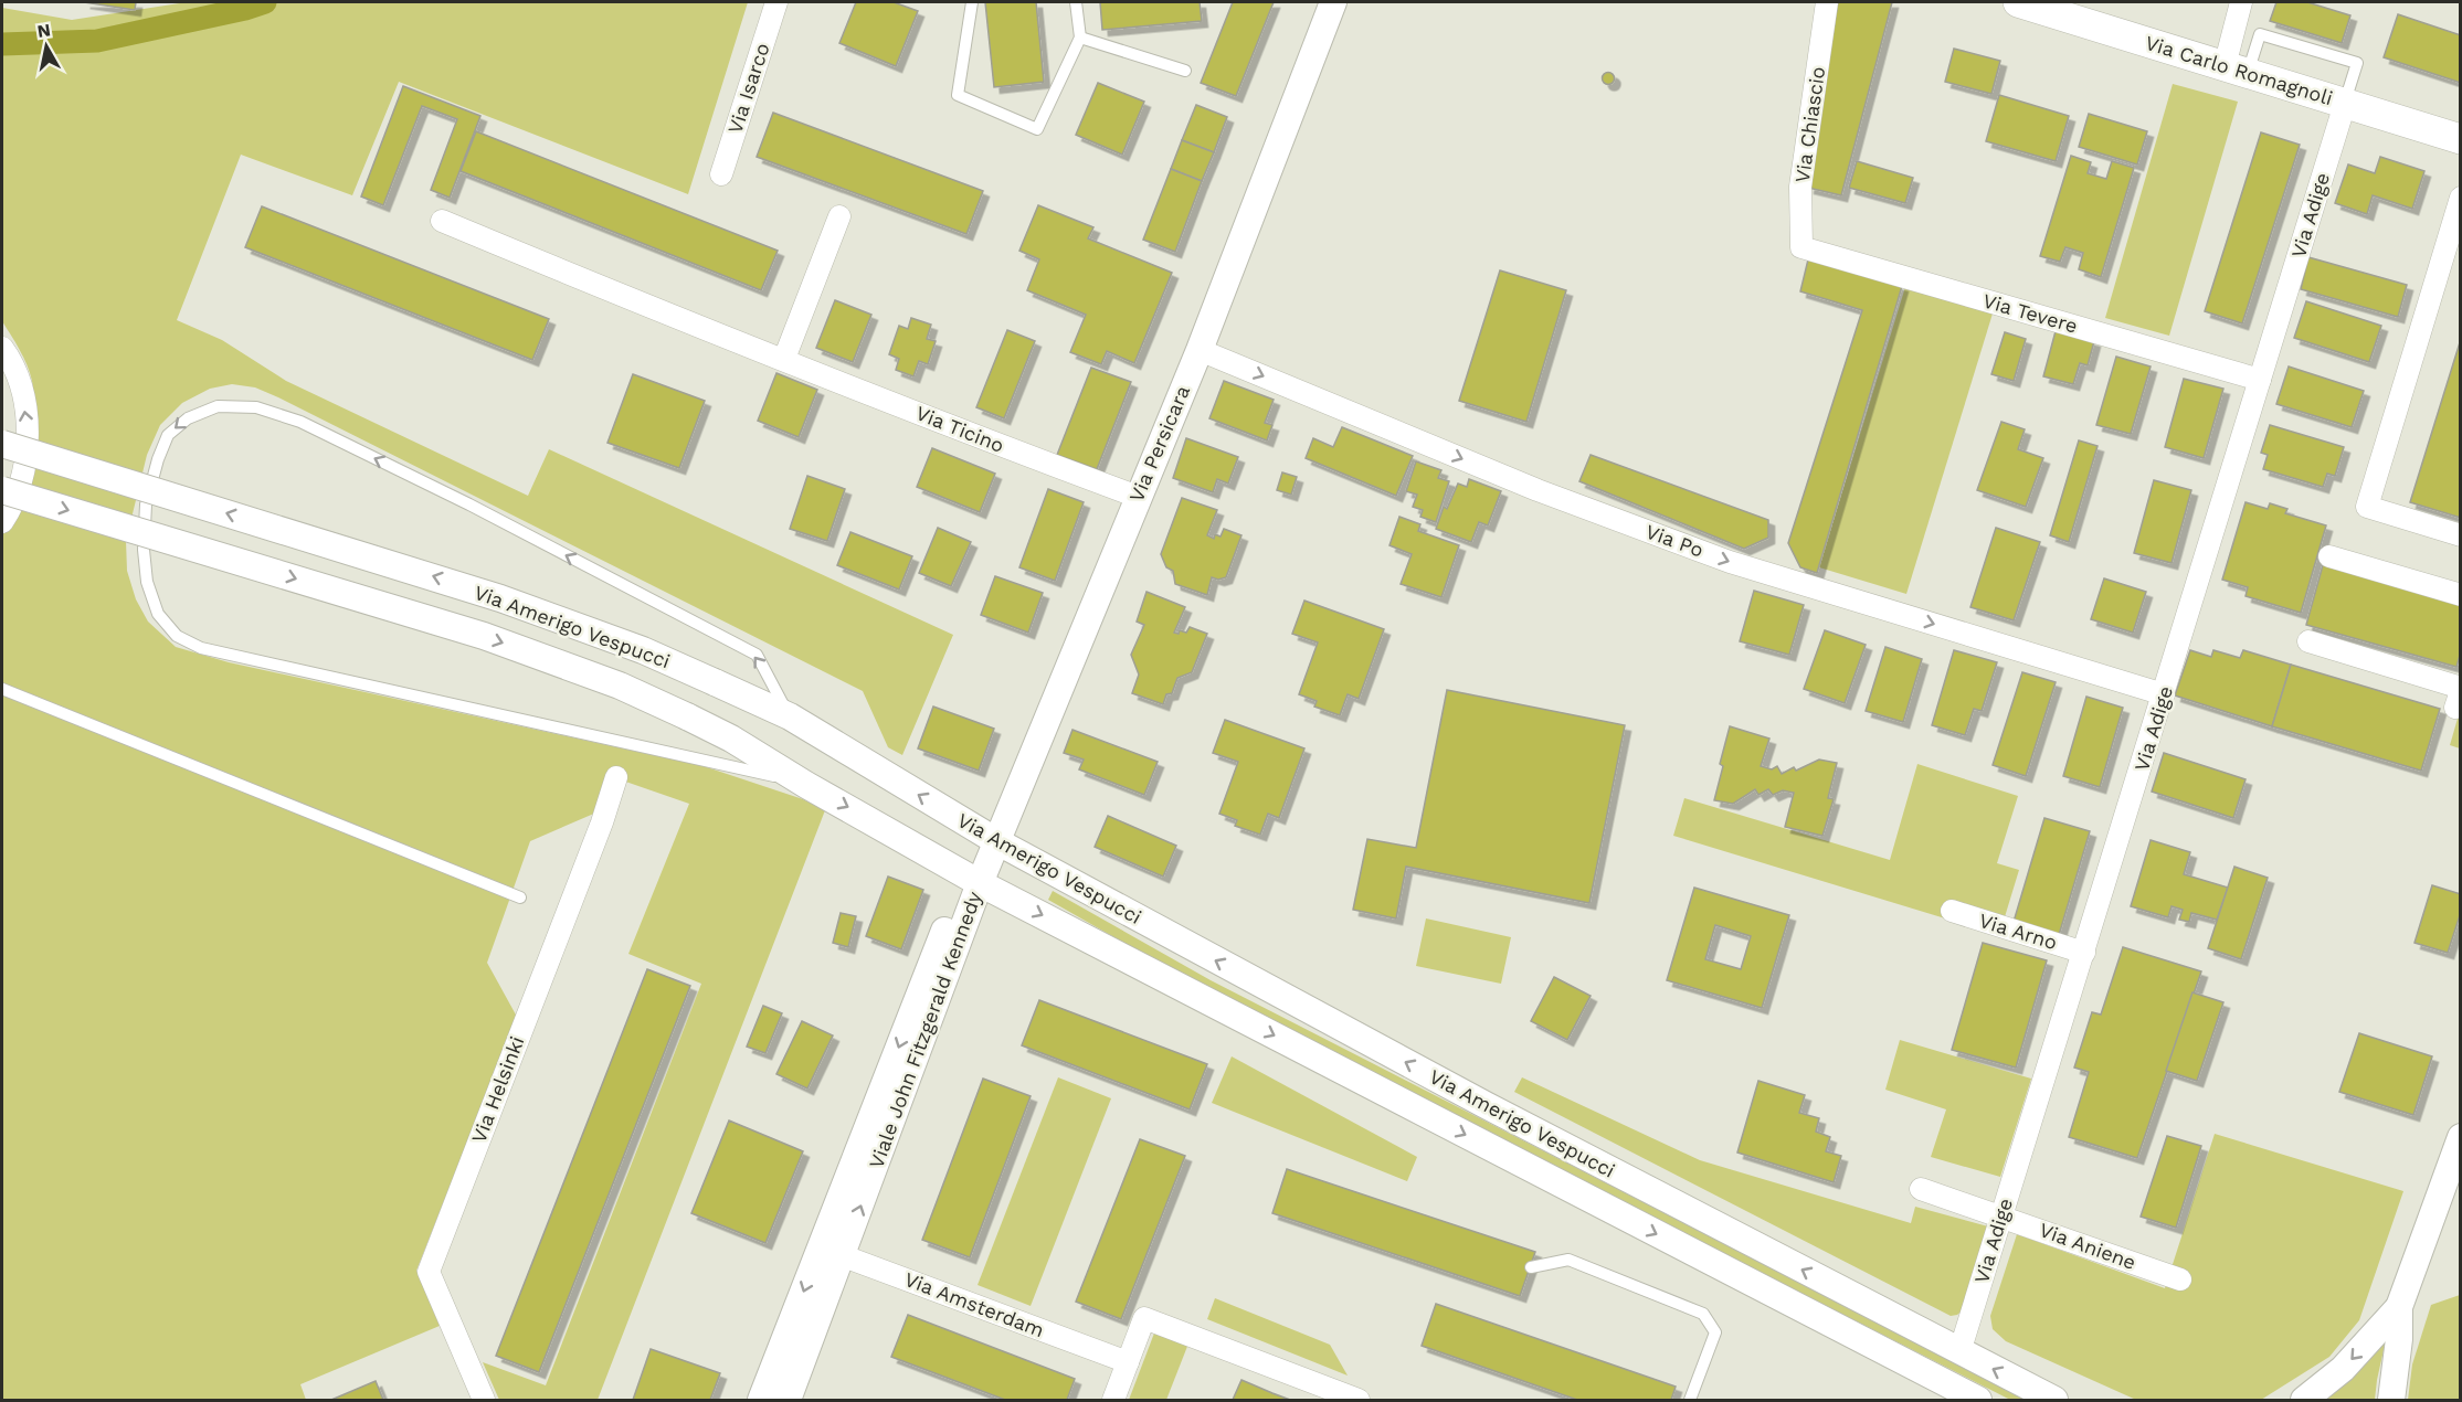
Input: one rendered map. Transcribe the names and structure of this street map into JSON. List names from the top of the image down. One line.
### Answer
{"streets":{"main road":["Via Carlo Romagnoli"],"street":["Via Isarco","Via Chiascio","Via Adige","Via Tevere","Via Ticino","Via Persicara","Via Po","Via Amerigo Vespucci","Via Arno","Viale John Fitzgerald Kennedy","Via Helsinki","Via Aniene","Via Amsterdam"]},"crossings":[["Via Carlo Romagnoli","Via Adige"],["Via Chiascio","Via Tevere"],["Via Adige","Via Tevere"],["Via Adige","Via Po"],["Via Adige","Via Amerigo Vespucci"],["Via Adige","Via Arno"],["Via Adige","Via Aniene"],["Via Ticino","Via Persicara"],["Via Persicara","Via Po"],["Via Persicara","Via Amerigo Vespucci"],["Via Persicara","Viale John Fitzgerald Kennedy"],["Via Amerigo Vespucci","Viale John Fitzgerald Kennedy"],["Viale John Fitzgerald Kennedy","Via Amsterdam"]],"one_way":["Via Po"],"north":"top"}
